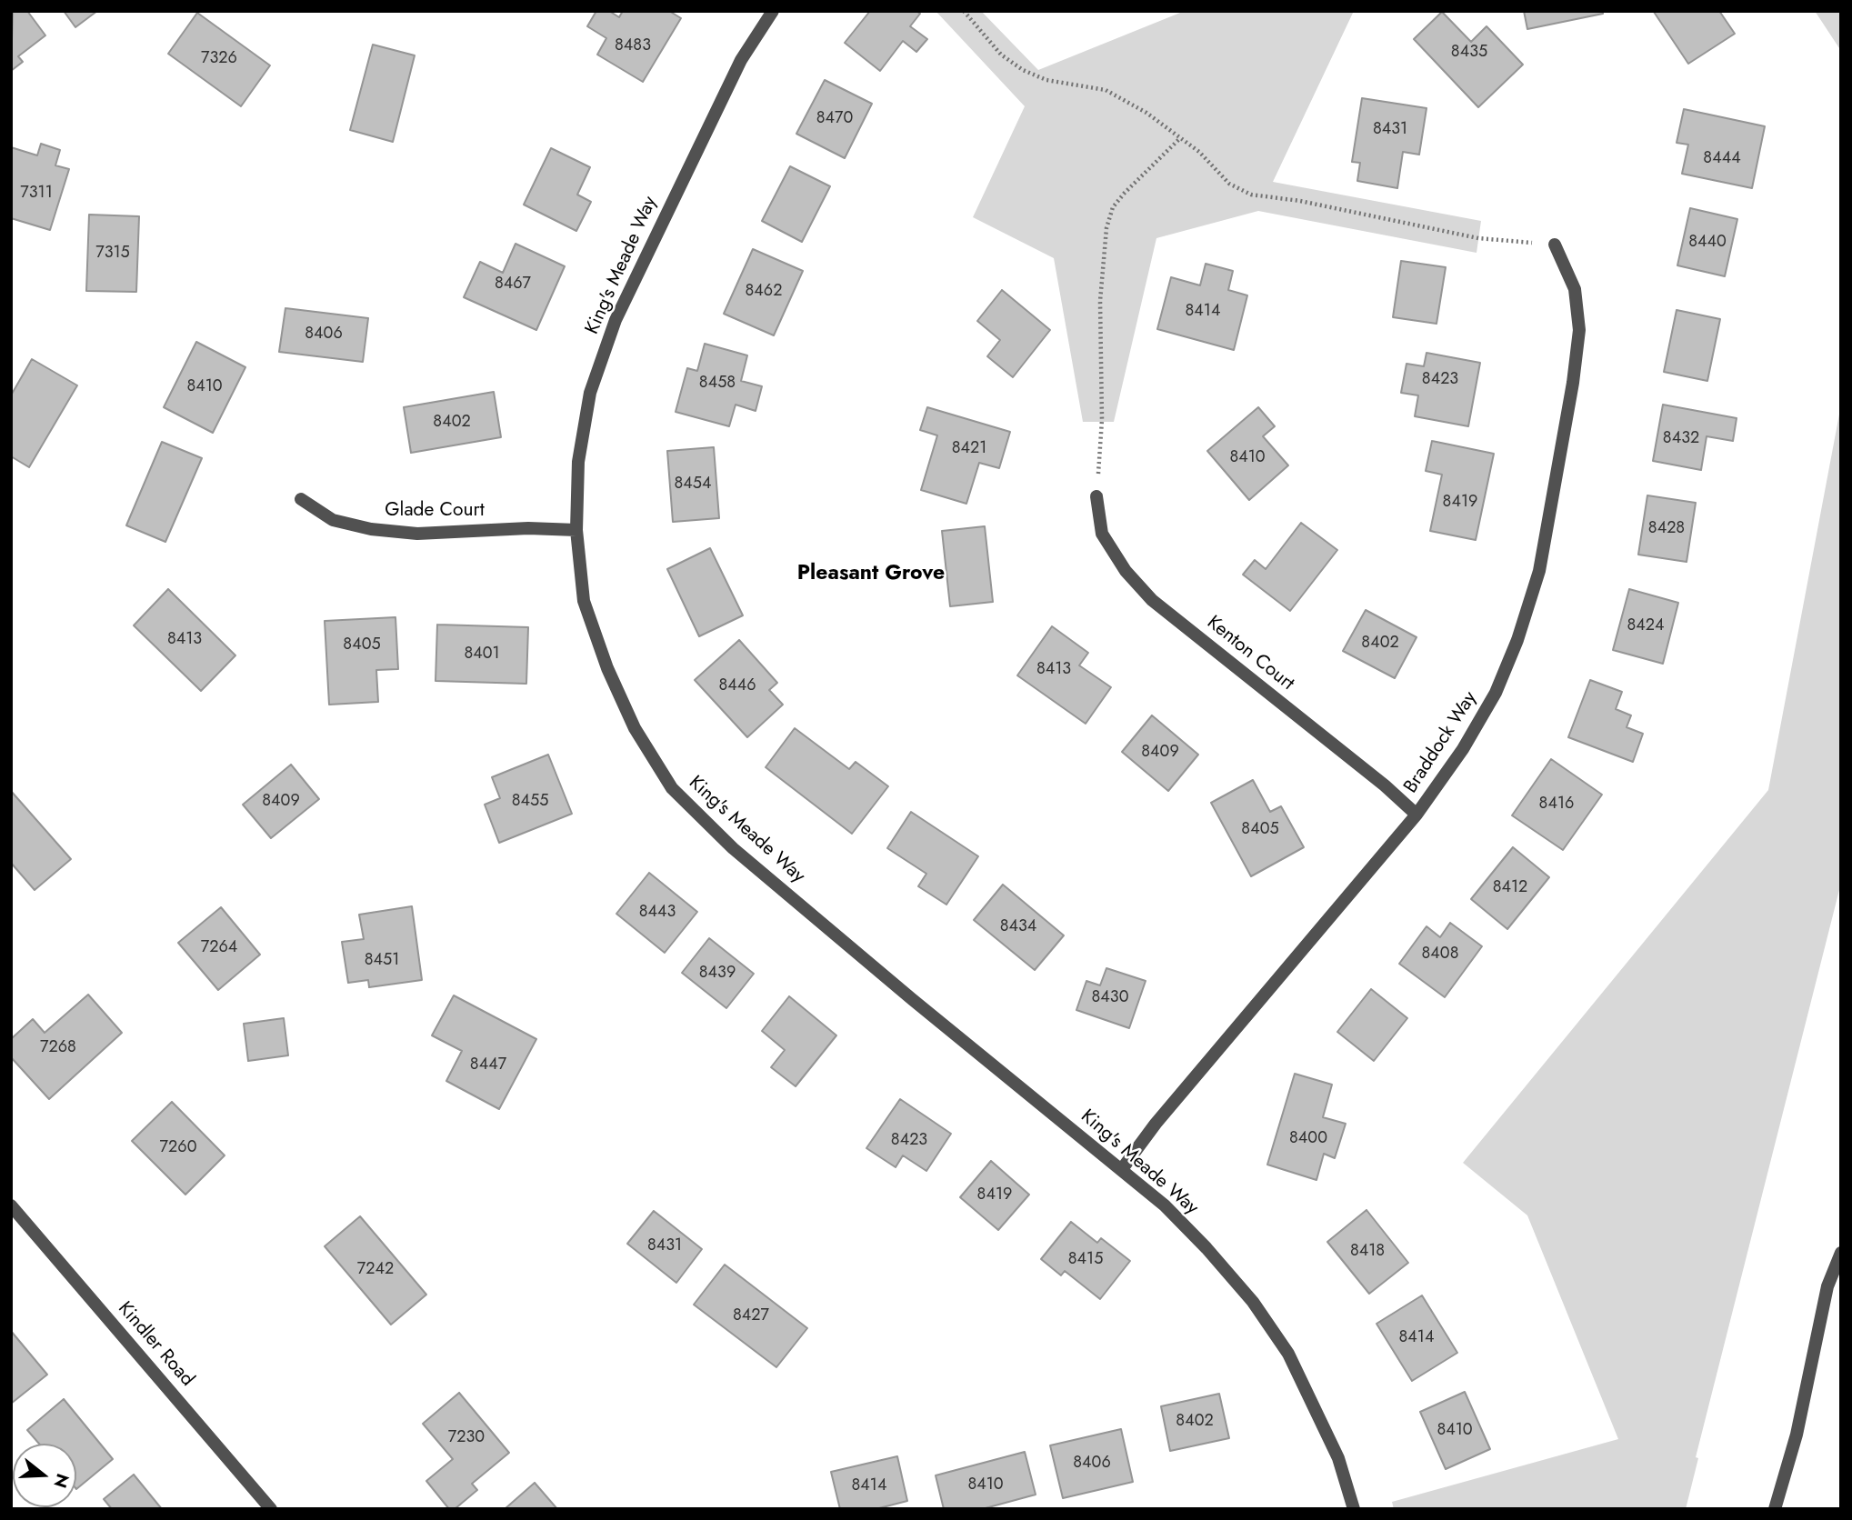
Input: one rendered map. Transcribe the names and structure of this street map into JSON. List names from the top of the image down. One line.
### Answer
{"streets":{"street":["King's Meade Way","Glade Court","Kenton Court","Braddock Way","Kindler Road"]},"crossings":[["King's Meade Way","Glade Court"],["King's Meade Way","Braddock Way"],["Kenton Court","Braddock Way"]],"districts":["Pleasant Grove"],"house_numbers":["8483","8435","7326","8470","8431","8444","7311","8440","7315","8467","8462","8414","8406","8423","8458","8410","8402","8432","8421","8410","8454","8419","8428","8424","8413","8402","8405","8401","8413","8446","8409","8409","8455","8416","8405","8412","8443","8434","7264","8408","8451","8439","8430","7268","8447","8400","8423","7260","8419","8431","8418","8415","7242","8427","8414","8402","8410","7230","8406","8410","8414"],"north":"right"}
